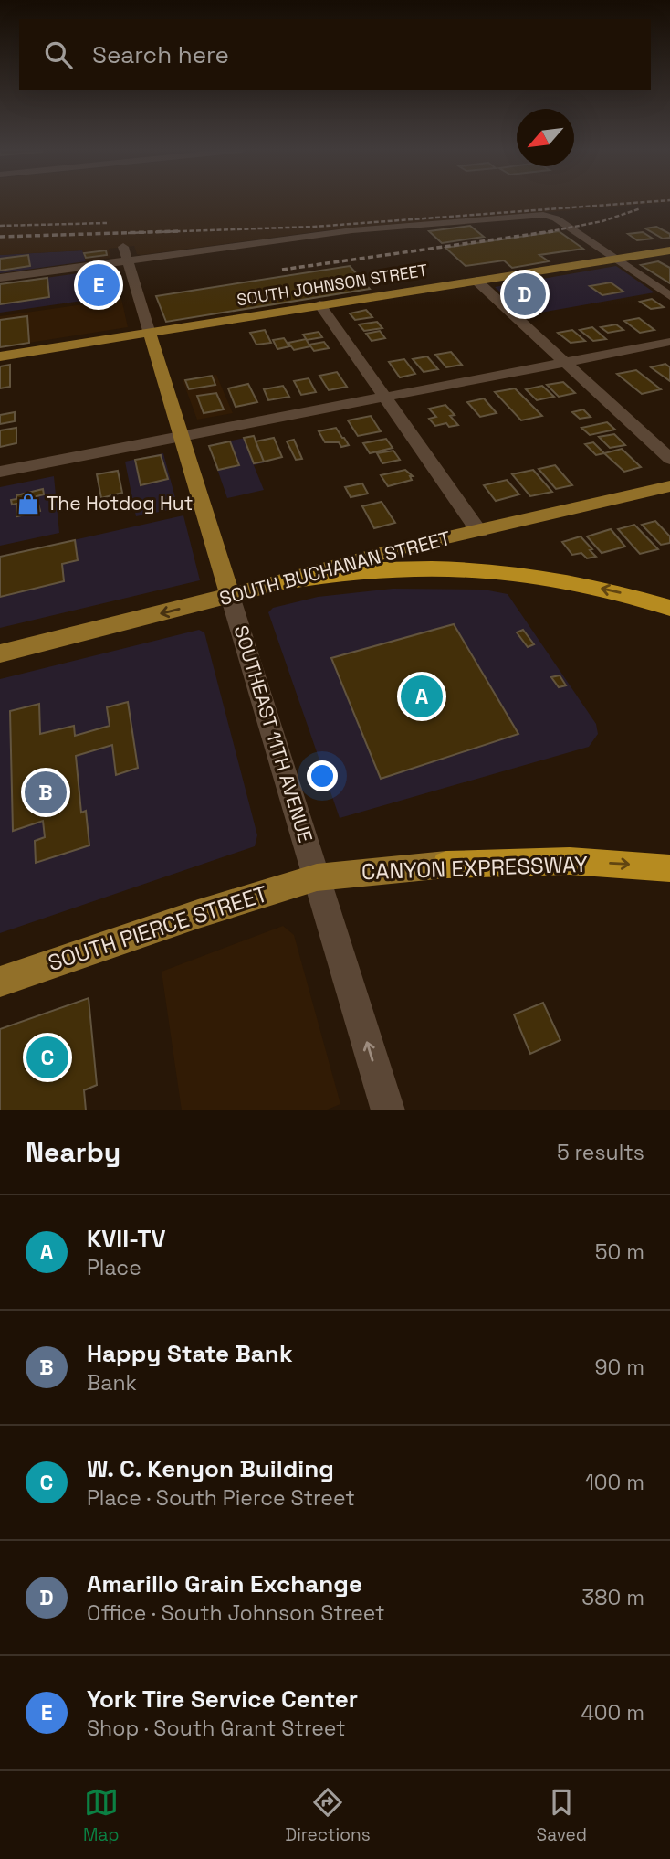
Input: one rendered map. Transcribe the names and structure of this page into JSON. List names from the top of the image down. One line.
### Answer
{"streets":{"highway":["CANYON EXPRESSWAY"],"main road":["SOUTH JOHNSON STREET","SOUTH BUCHANAN STREET","SOUTHEAST 11TH AVENUE","SOUTH PIERCE STREET"]},"crossings":[["SOUTH JOHNSON STREET","SOUTHEAST 11TH AVENUE"],["SOUTH BUCHANAN STREET","SOUTHEAST 11TH AVENUE"],["SOUTHEAST 11TH AVENUE","CANYON EXPRESSWAY"],["SOUTHEAST 11TH AVENUE","SOUTH PIERCE STREET"],["CANYON EXPRESSWAY","SOUTH PIERCE STREET"]],"one_way":["CANYON EXPRESSWAY"],"places":{"shop":["The Hotdog Hut"]},"north":"bottom left","page":{"search":"Search here","pins":["E","D","A","B","C"],"heading":["Nearby","5 results"],"list":[{"mark":"A","name":"KVII-TV","note":"Place","value":"50 m"},{"mark":"B","name":"Happy State Bank","note":"Bank","value":"90 m"},{"mark":"C","name":"W. C. Kenyon Building","note":"Place · South Pierce Street","value":"100 m"},{"mark":"D","name":"Amarillo Grain Exchange","note":"Office · South Johnson Street","value":"380 m"},{"mark":"E","name":"York Tire Service Center","note":"Shop · South Grant Street","value":"400 m"}],"nav":["Map","Directions","Saved"]}}
